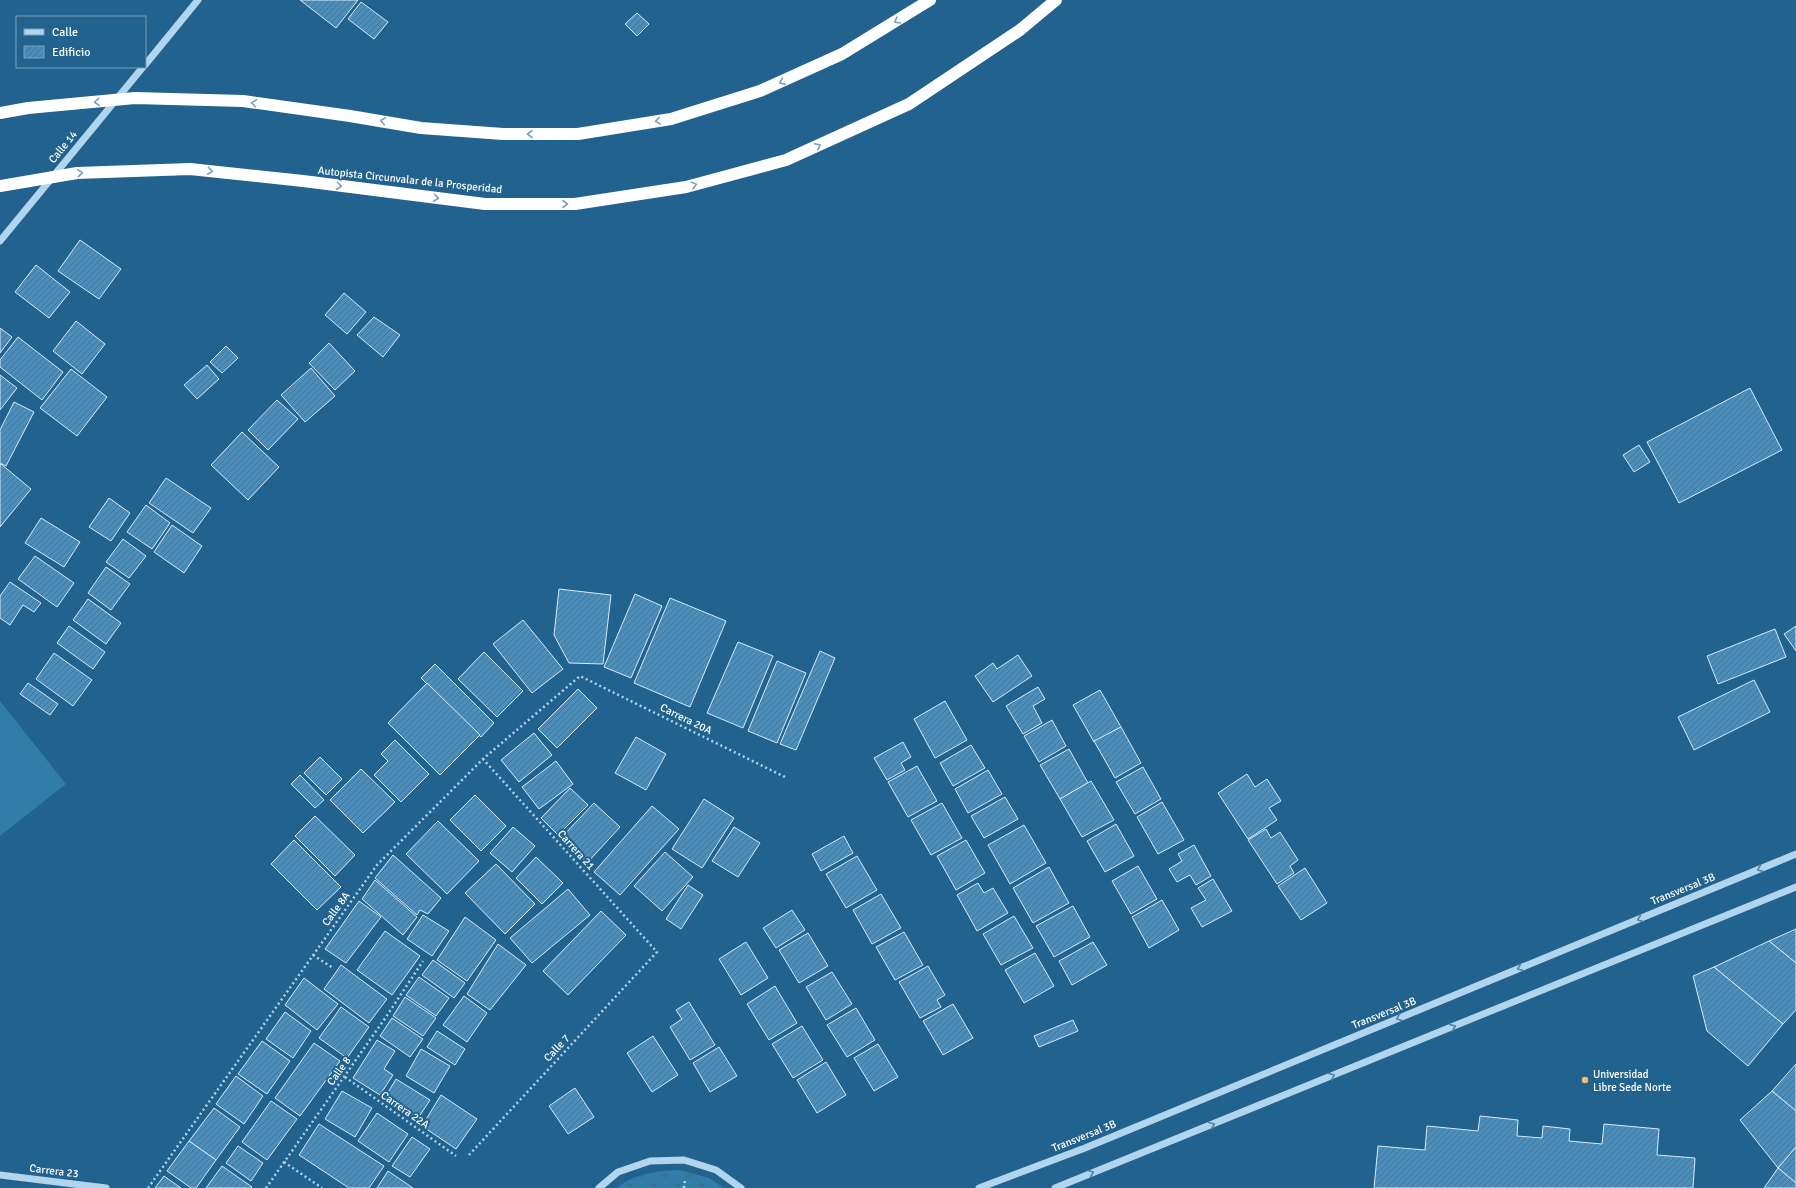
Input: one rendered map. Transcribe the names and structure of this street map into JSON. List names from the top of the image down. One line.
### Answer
{"streets":{"highway":["Autopista Circunvalar de la Prosperidad"],"street":["Calle 14","Transversal 3B","Carrera 23"],"path":["Carrera 20A","Carrera 21","Calle 8A","Calle 7","Calle 8","Carrera 22A"]},"crossings":[["Carrera 20A","Calle 8A"],["Carrera 21","Calle 8A"],["Carrera 21","Calle 7"],["Calle 8","Carrera 22A"]],"places":["Universidad Libre Sede Norte"],"legend":["Calle","Edificio"]}
